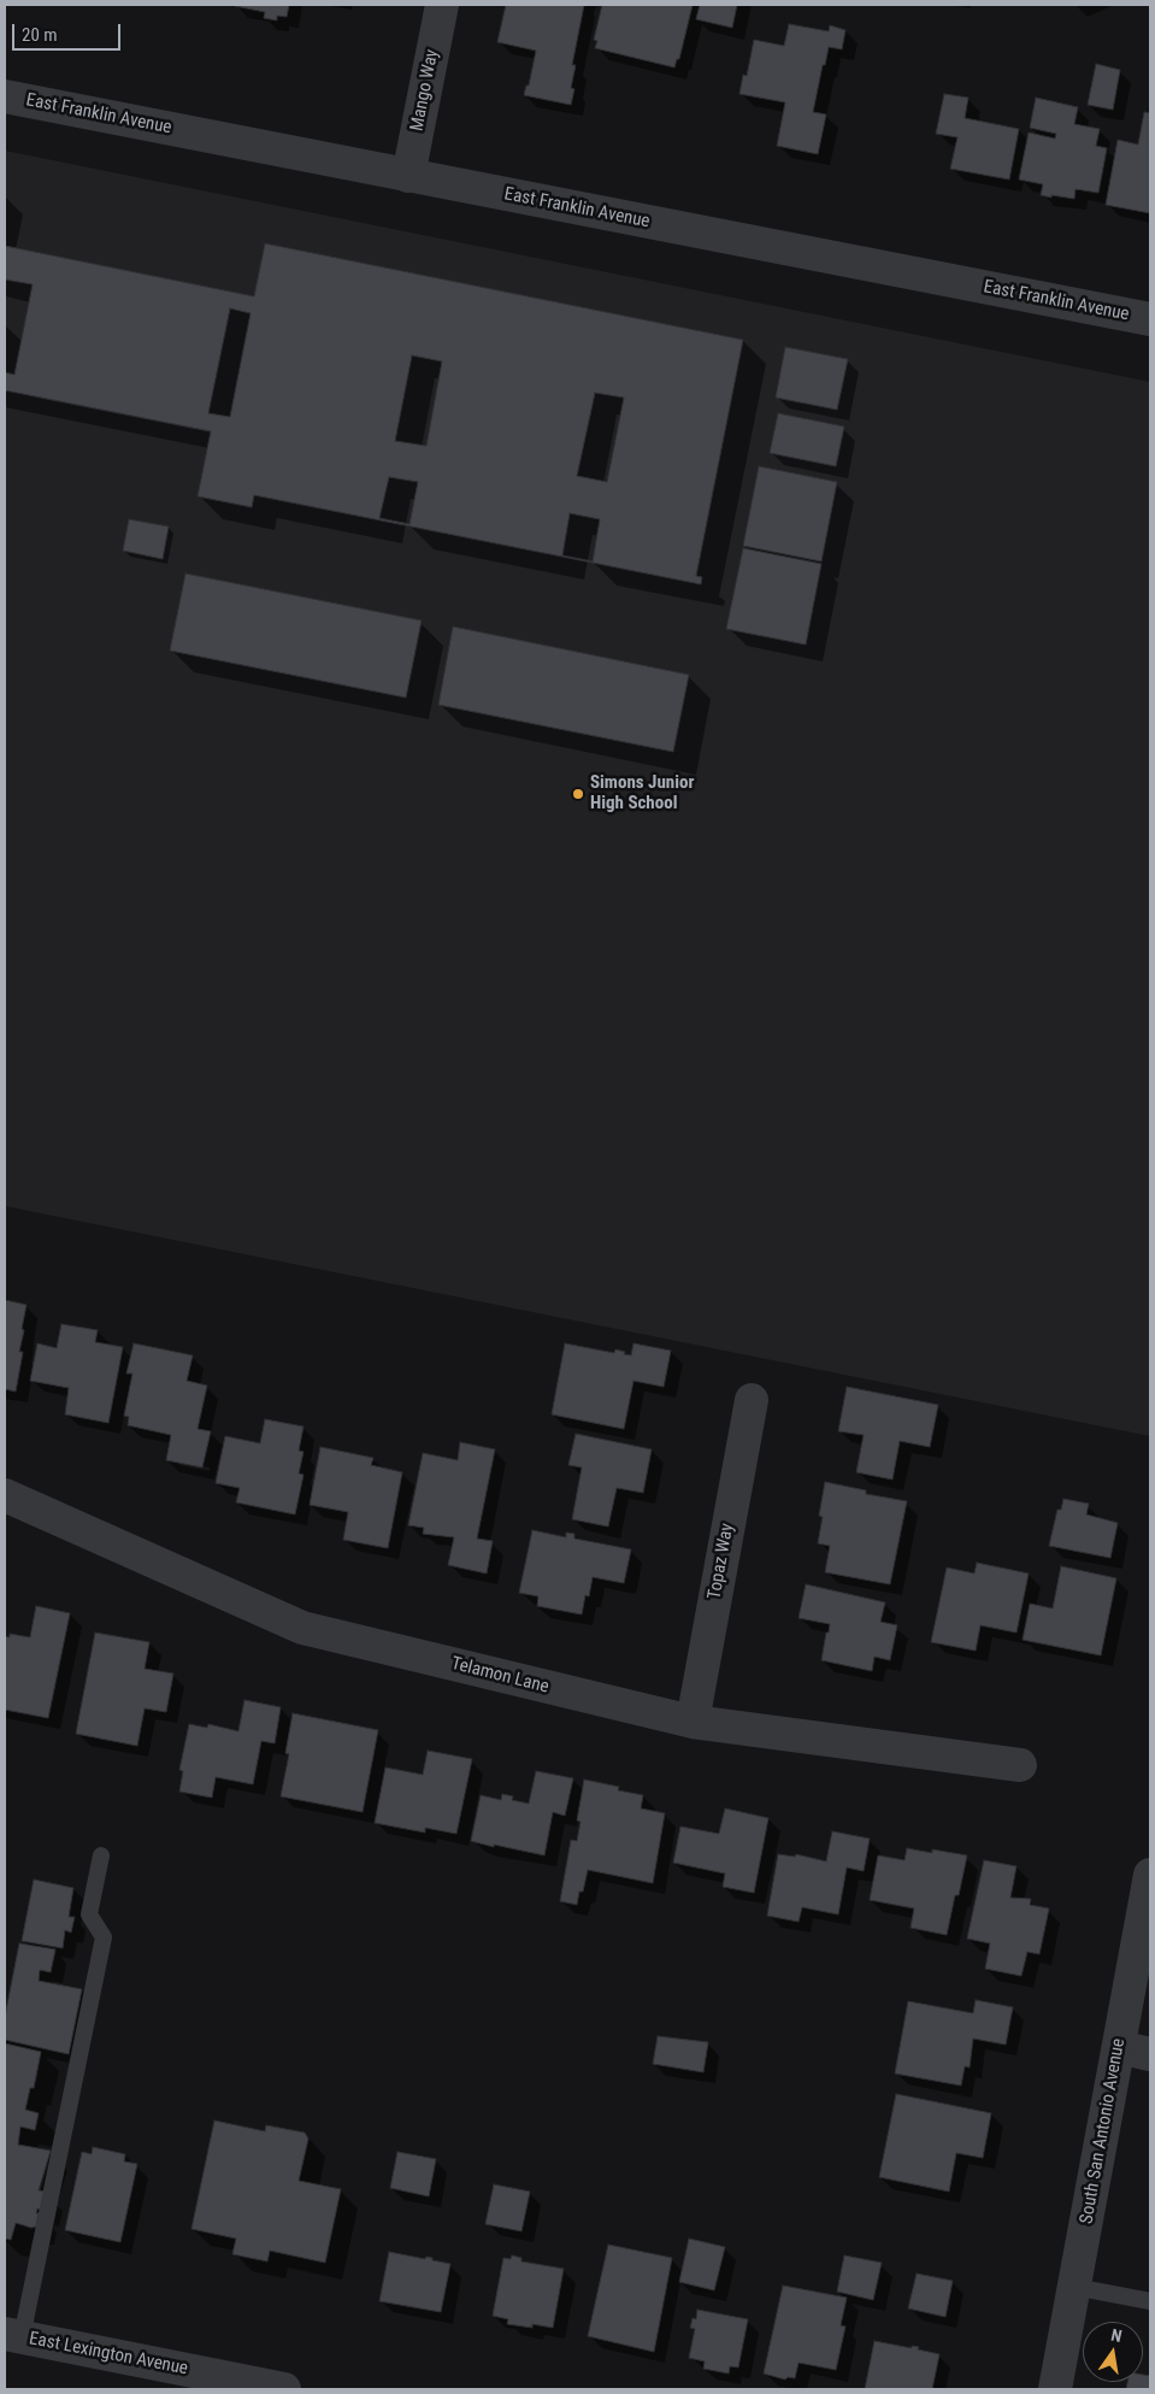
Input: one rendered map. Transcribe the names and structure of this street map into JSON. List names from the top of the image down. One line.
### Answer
{"streets":{"street":["Mango Way","East Franklin Avenue","Topaz Way","Telamon Lane","South San Antonio Avenue","East Lexington Avenue"]},"crossings":[["Mango Way","East Franklin Avenue"],["Topaz Way","Telamon Lane"]],"places":["Simons Junior High School"],"scale_bar":"20 m","north":"top"}
